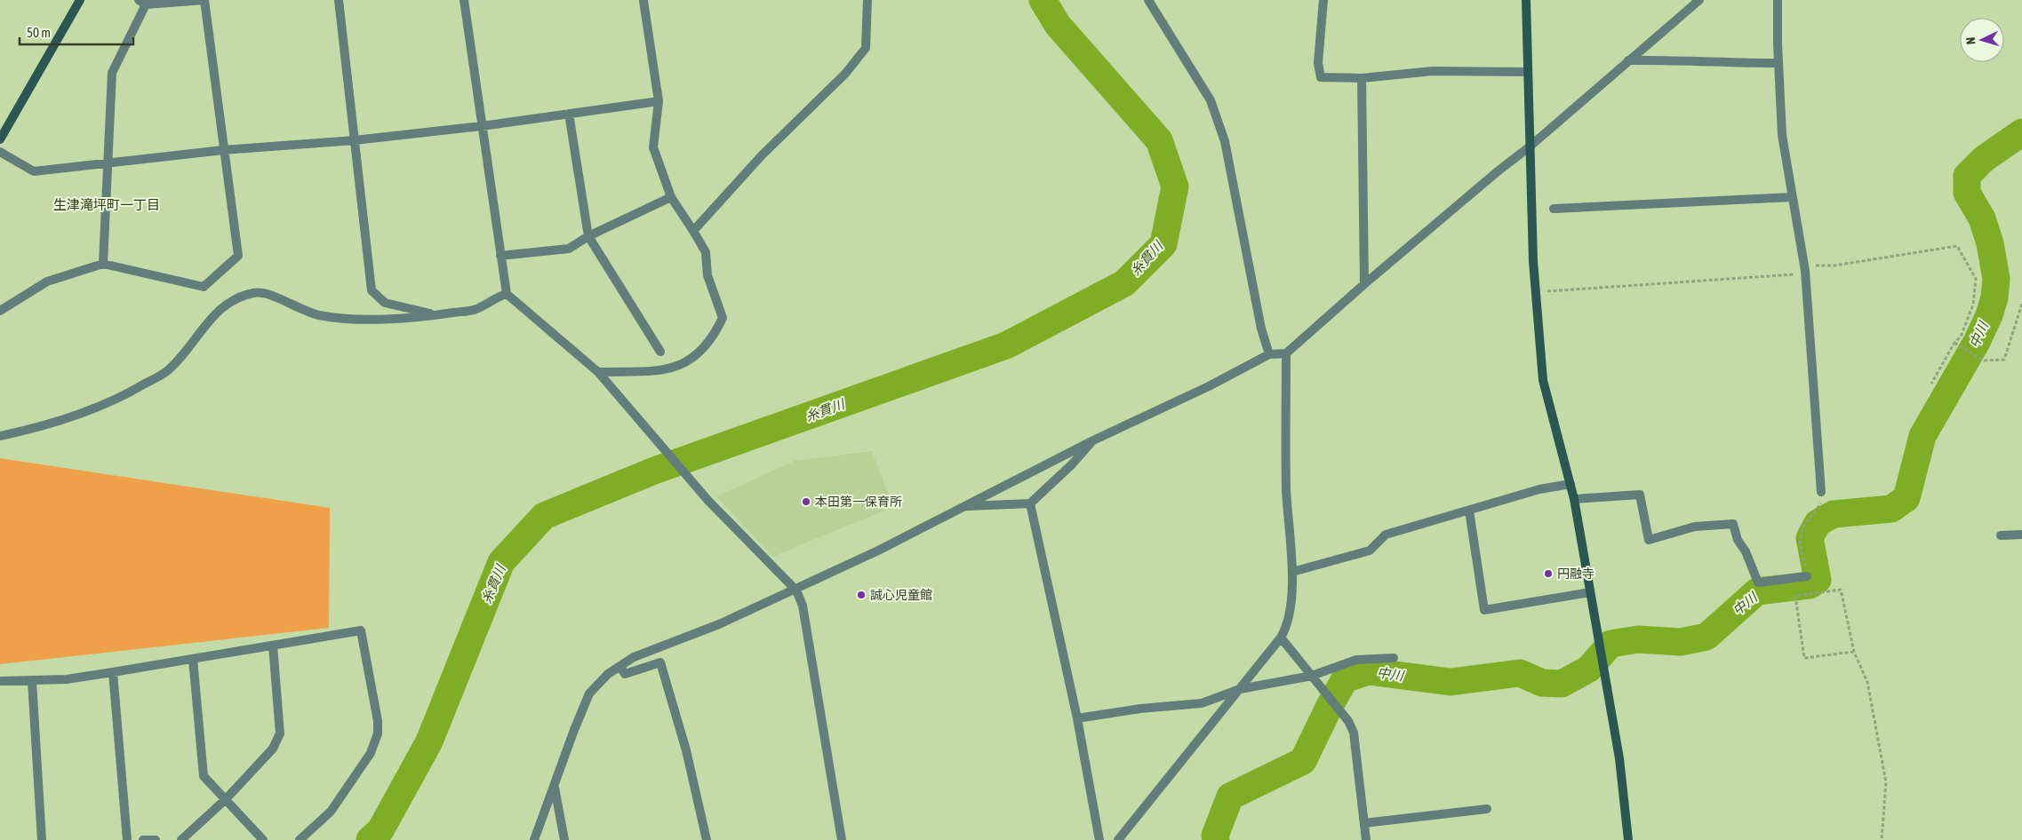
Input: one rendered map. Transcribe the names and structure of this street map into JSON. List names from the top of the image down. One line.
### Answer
{"districts":["生津滝坪町一丁目"],"water":["糸貫川","中川"],"places":["本田第一保育所","円融寺","誠心児童館"],"scale_bar":"50 m","north":"left"}
